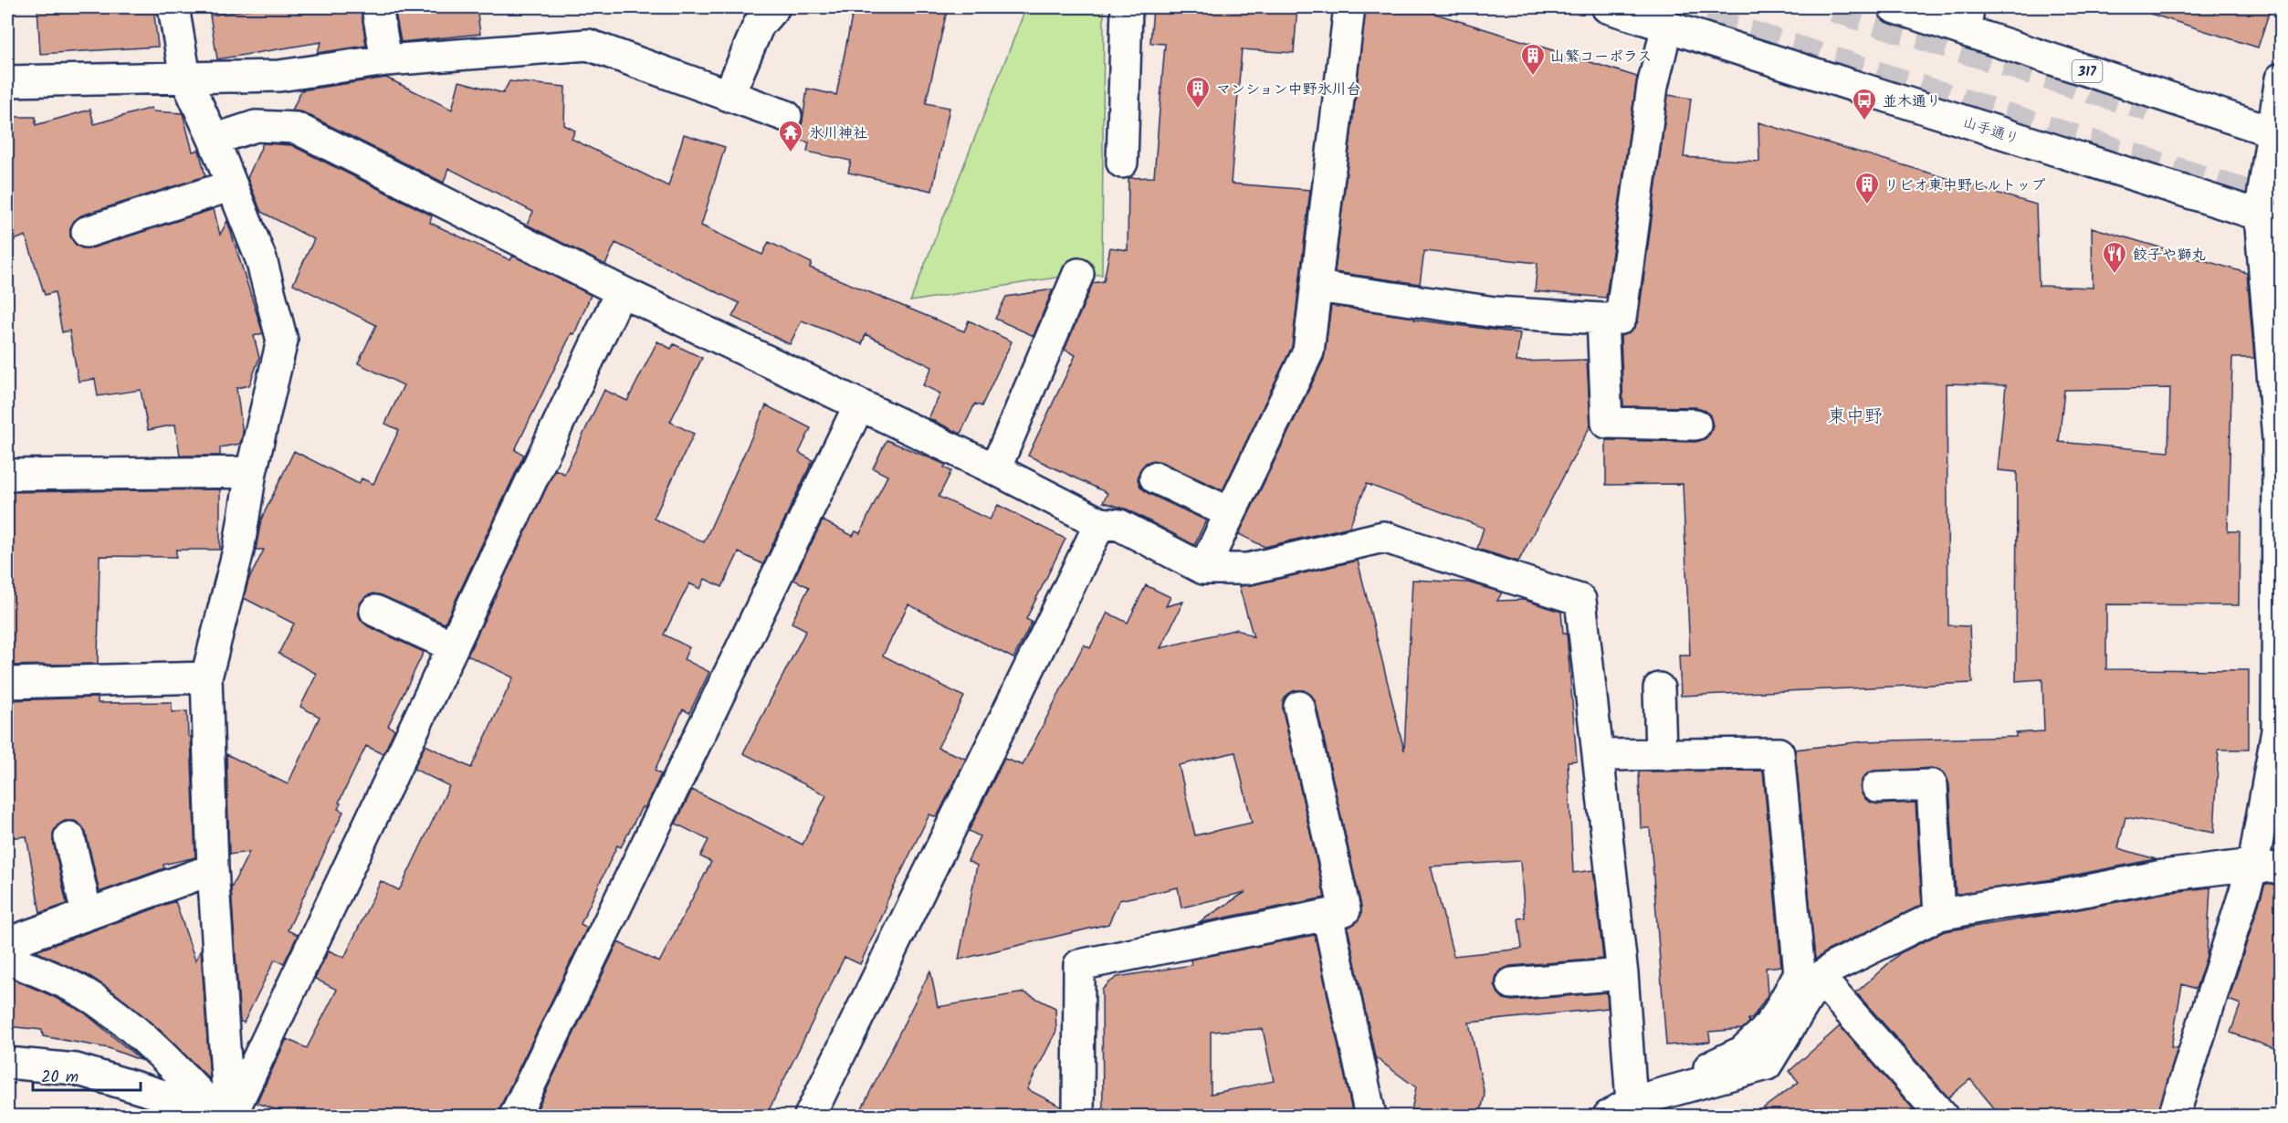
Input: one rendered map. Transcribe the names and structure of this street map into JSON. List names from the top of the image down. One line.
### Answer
{"streets":{"street":["317","山手通り"]},"districts":["東中野"],"places":{"building":["山繁コーポラス","マンション中野氷川台","リビオ東中野ヒルトップ"],"bus stop":["並木通り"],"temple":["氷川神社"],"restaurant":["餃子や獅丸"]},"scale_bar":"20 m"}
